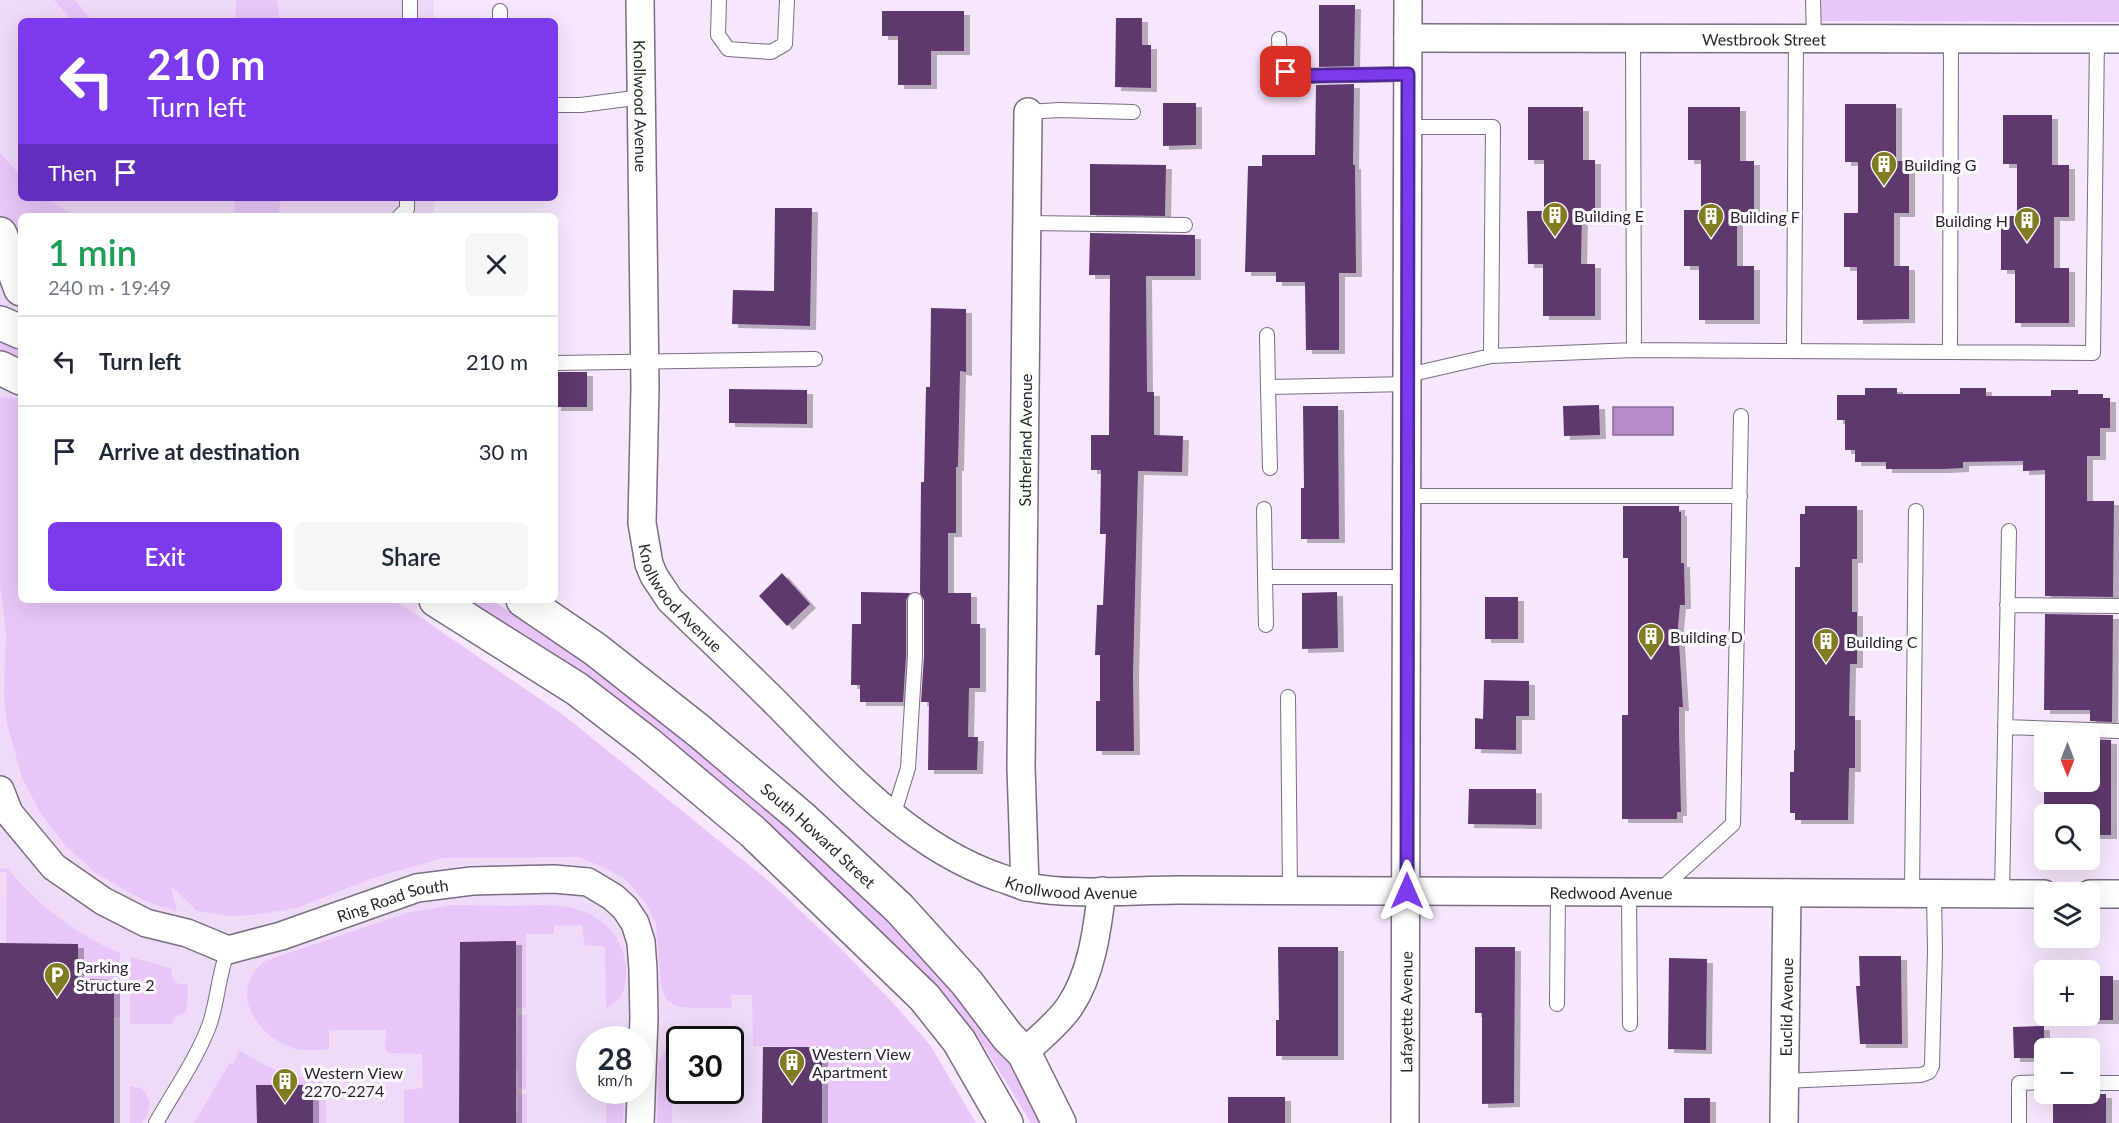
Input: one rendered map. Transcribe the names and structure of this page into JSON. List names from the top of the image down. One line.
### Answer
{"streets":{"street":["Westbrook Street","Knollwood Avenue","Sutherland Avenue","South Howard Street","Redwood Avenue","Ring Road South","Euclid Avenue","Lafayette Avenue"]},"crossings":[["Westbrook Street","Lafayette Avenue"],["Knollwood Avenue","Sutherland Avenue"],["Knollwood Avenue","Redwood Avenue"],["Redwood Avenue","Euclid Avenue"],["Redwood Avenue","Lafayette Avenue"]],"places":{"building":["Building G","Building E","Building F","Building H","Building D","Building C","Western View Apartment","Western View 2270-2274"],"parking":["Parking Structure 2"]},"north":"bottom","page":{"turn":["210 m","Turn left"],"then":"Then","heading":["1 min","240 m · 19:49"],"list":[{"name":"Turn left","value":"210 m"},{"name":"Arrive at destination","value":"30 m"}],"buttons":["Exit","Share"],"map_buttons":["+","−"],"speed":"28 km/h","limit":"30"}}
